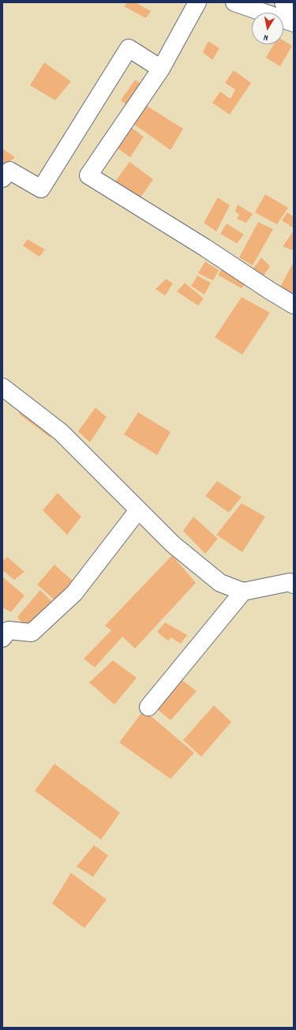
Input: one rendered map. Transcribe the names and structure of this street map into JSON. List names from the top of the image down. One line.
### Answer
{"north":"bottom"}
